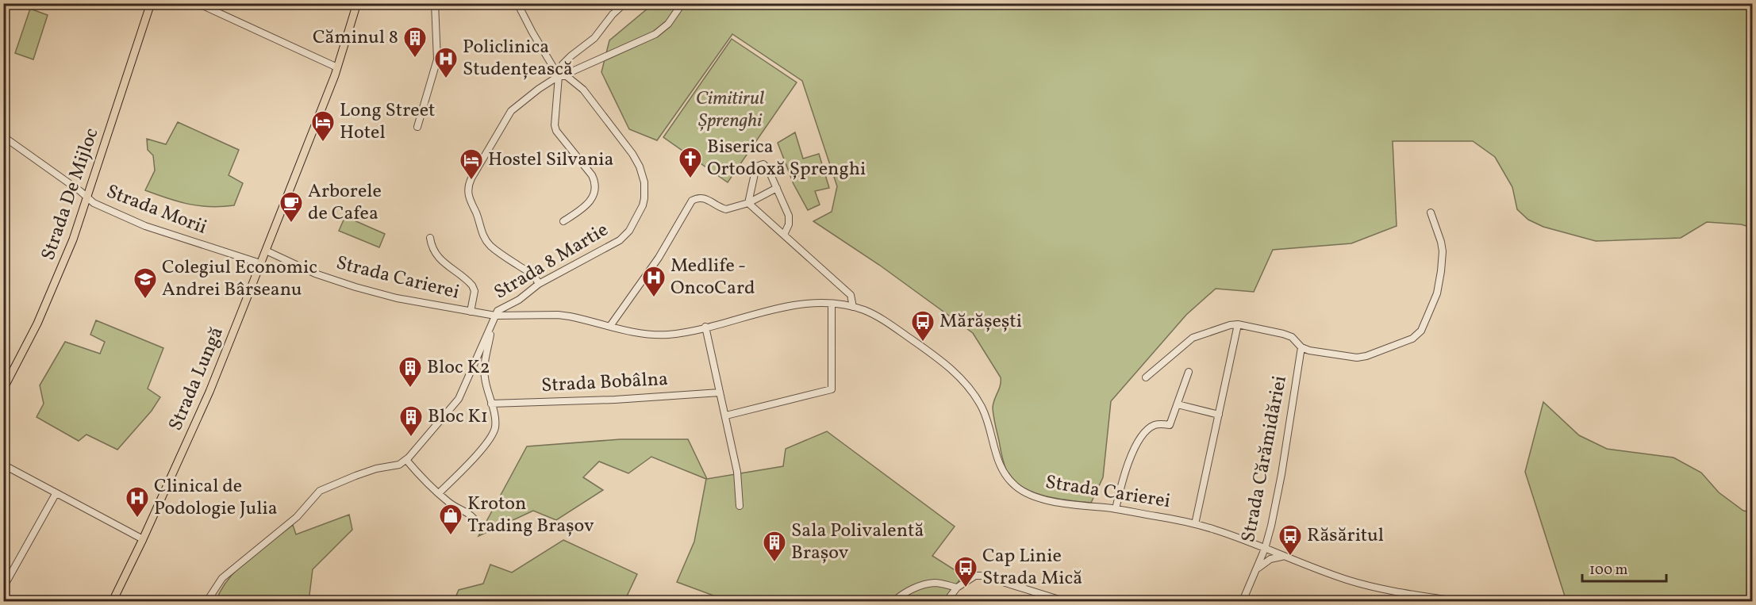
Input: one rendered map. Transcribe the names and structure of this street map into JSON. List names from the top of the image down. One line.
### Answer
{"streets":{"main road":["Strada De Mijloc","Strada Lungă"],"street":["Strada Morii","Strada 8 Martie","Strada Carierei","Strada Bobâlna","Strada Cărămidăriei"]},"crossings":[["Strada De Mijloc","Strada Morii"],["Strada Morii","Strada Lungă"],["Strada 8 Martie","Strada Carierei"],["Strada Carierei","Strada Lungă"],["Strada Carierei","Strada Cărămidăriei"]],"parks":["Cimitirul Șprenghi"],"places":{"building":["Căminul 8","Bloc K2","Bloc K1","Sala Polivalentă Brașov"],"hospital":["Policlinica Studențească","Medlife - OncoCard","Clinical de Podologie Julia"],"hotel":["Long Street Hotel","Hostel Silvania"],"church":["Biserica Ortodoxă Șprenghi"],"cafe":["Arborele de Cafea"],"school or university":["Colegiul Economic Andrei Bârseanu"],"bus stop":["Mărășești","Răsăritul","Cap Linie Strada Mică"],"shop":["Kroton Trading Brașov"]},"scale_bar":"100 m"}
